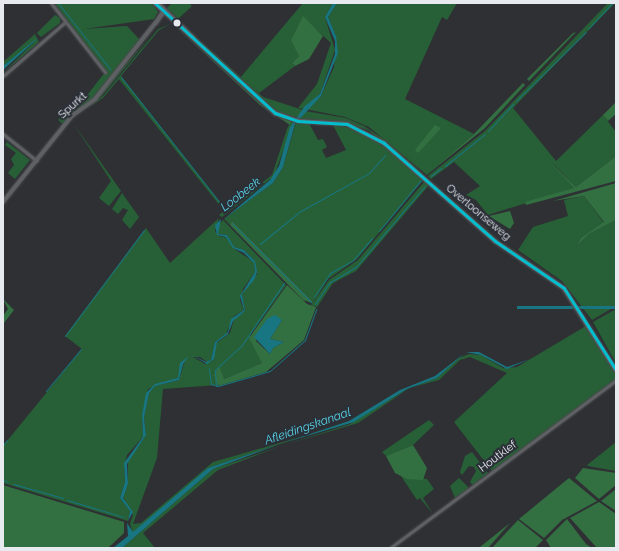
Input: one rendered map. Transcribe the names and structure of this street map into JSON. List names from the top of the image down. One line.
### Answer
{"streets":{"street":["Spurkt","Overloonseweg","Houtklef"]},"crossings":[["Spurkt","Overloonseweg"]],"water":["Loobeek","Afleidingskanaal"]}
